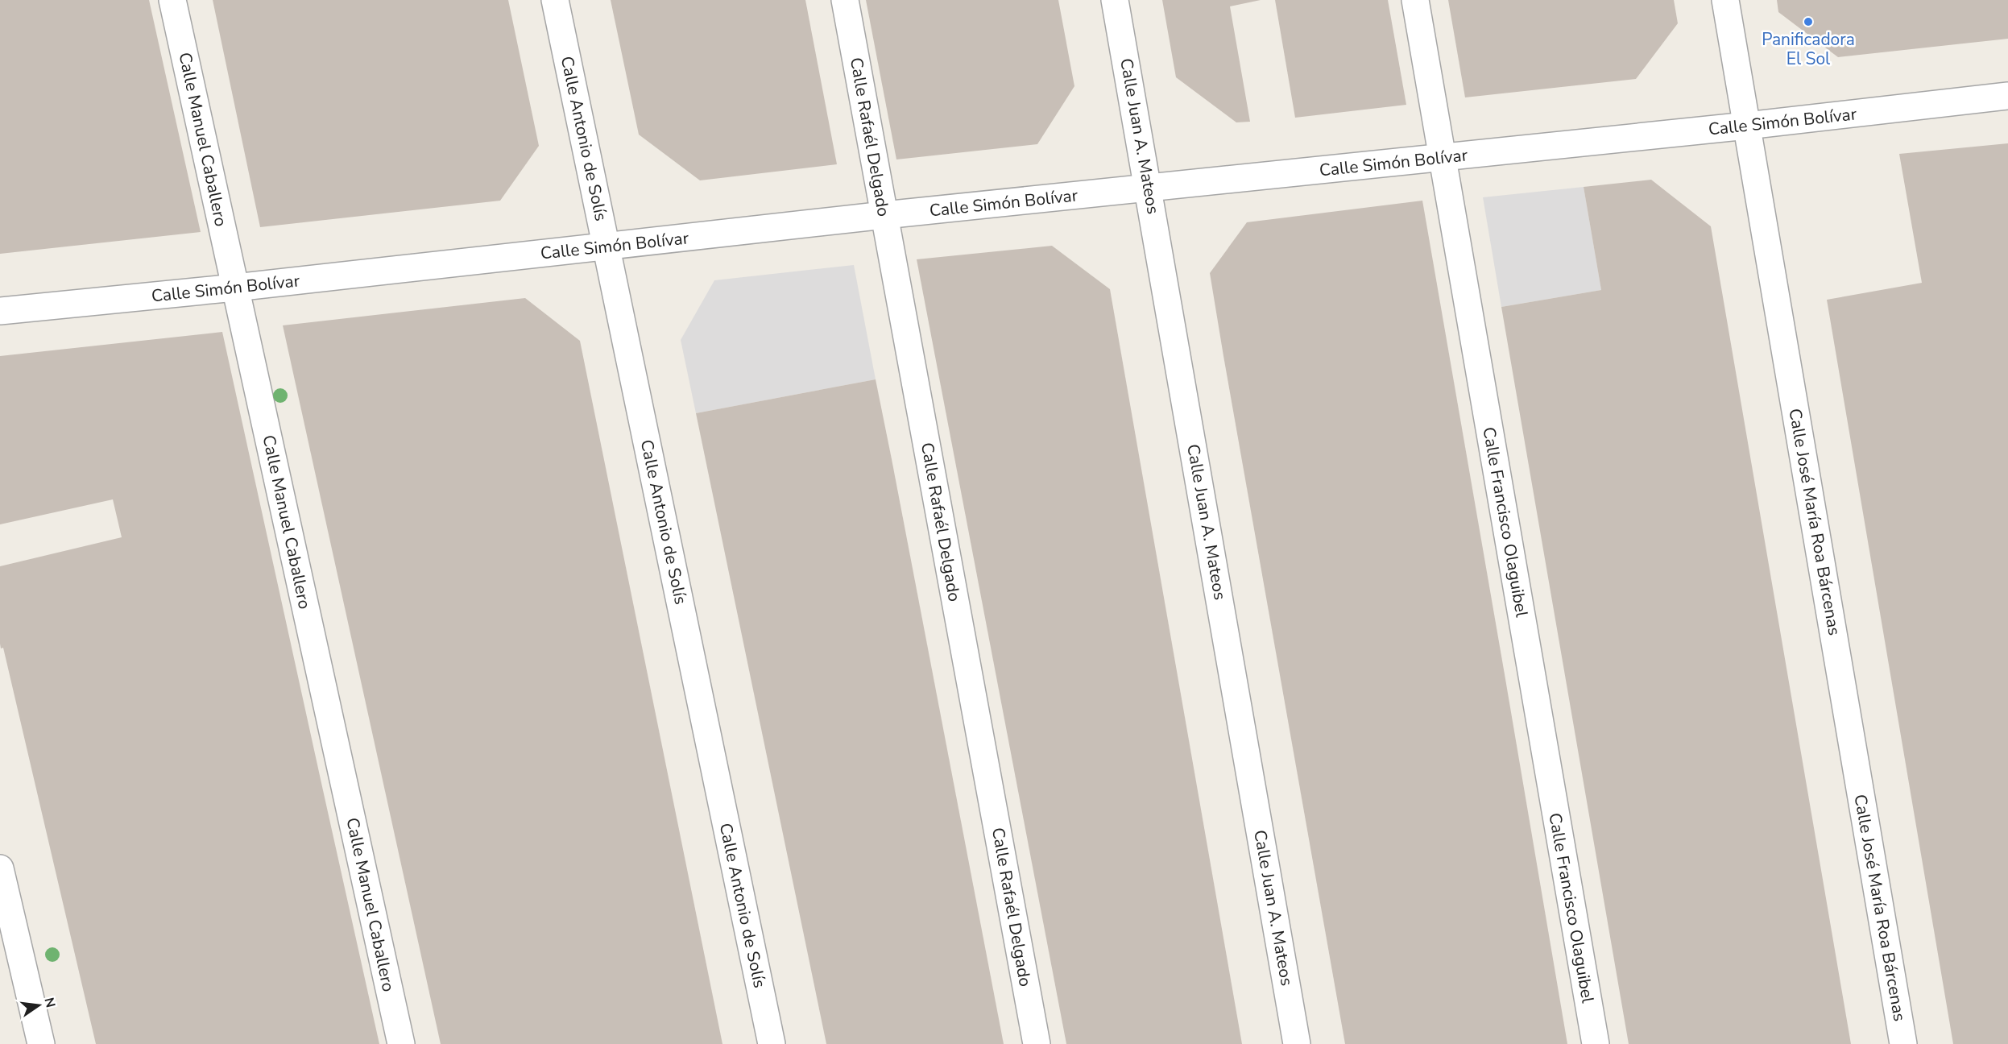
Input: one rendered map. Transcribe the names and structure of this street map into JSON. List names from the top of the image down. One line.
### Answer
{"streets":{"street":["Calle Simón Bolívar","Calle Juan A. Mateos","Calle Rafaél Delgado","Calle Antonio de Solís","Calle Manuel Caballero","Calle Francisco Olaguibel","Calle José María Roa Bárcenas"]},"crossings":[["Calle Simón Bolívar","Calle Juan A. Mateos"],["Calle Simón Bolívar","Calle Rafaél Delgado"],["Calle Simón Bolívar","Calle Antonio de Solís"],["Calle Simón Bolívar","Calle Manuel Caballero"],["Calle Simón Bolívar","Calle Francisco Olaguibel"],["Calle Simón Bolívar","Calle José María Roa Bárcenas"]],"places":["Panificadora El Sol"],"north":"right"}
